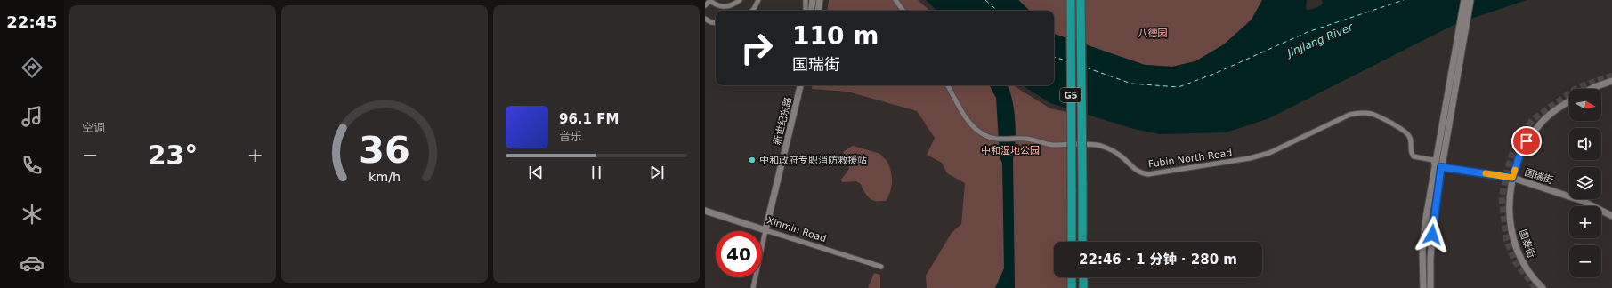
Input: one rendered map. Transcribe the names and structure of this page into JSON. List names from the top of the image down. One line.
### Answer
{"streets":{"highway":["G5"],"street":["新世纪东路","Fubin North Road","国瑞街","Xinmin Road","国泰街"]},"crossings":[["新世纪东路","Xinmin Road"],["Fubin North Road","国瑞街"],["国瑞街","国泰街"]],"water":["Jinjiang River"],"parks":["八德园","中和湿地公园"],"places":["中和政府专职消防救援站"],"north":"right","page":{"tabs":"22:45","tile":"空调","turn":["110 m","国瑞街"],"map_buttons":["+","−"],"song":["96.1 FM","音乐"],"heat":["−","23°","+"],"limit":"40","trip":"22:46 · 1 分钟 · 280 m","gauge":["36","km/h"]}}
